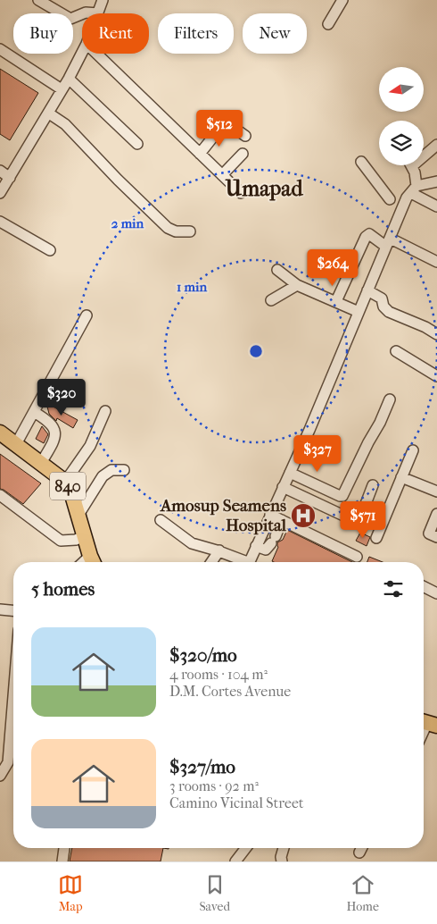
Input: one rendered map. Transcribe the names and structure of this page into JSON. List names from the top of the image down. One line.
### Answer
{"streets":{"highway":["840"]},"districts":["Umapad"],"places":{"hospital":["Amosup Seamens Hospital"]},"north":"left","page":{"chip":["Buy","Rent","Filters","New"],"price":["$512","$264","$320","$327","$571"],"heading":"5 homes","list":[{"name":"$320/mo","note":"4 rooms · 104 m² · D.M. Cortes Avenue"},{"name":"$327/mo","note":"3 rooms · 92 m² · Camino Vicinal Street"}],"tabs":["Map","Saved","Home"]},"rings":["2 min","1 min"]}
